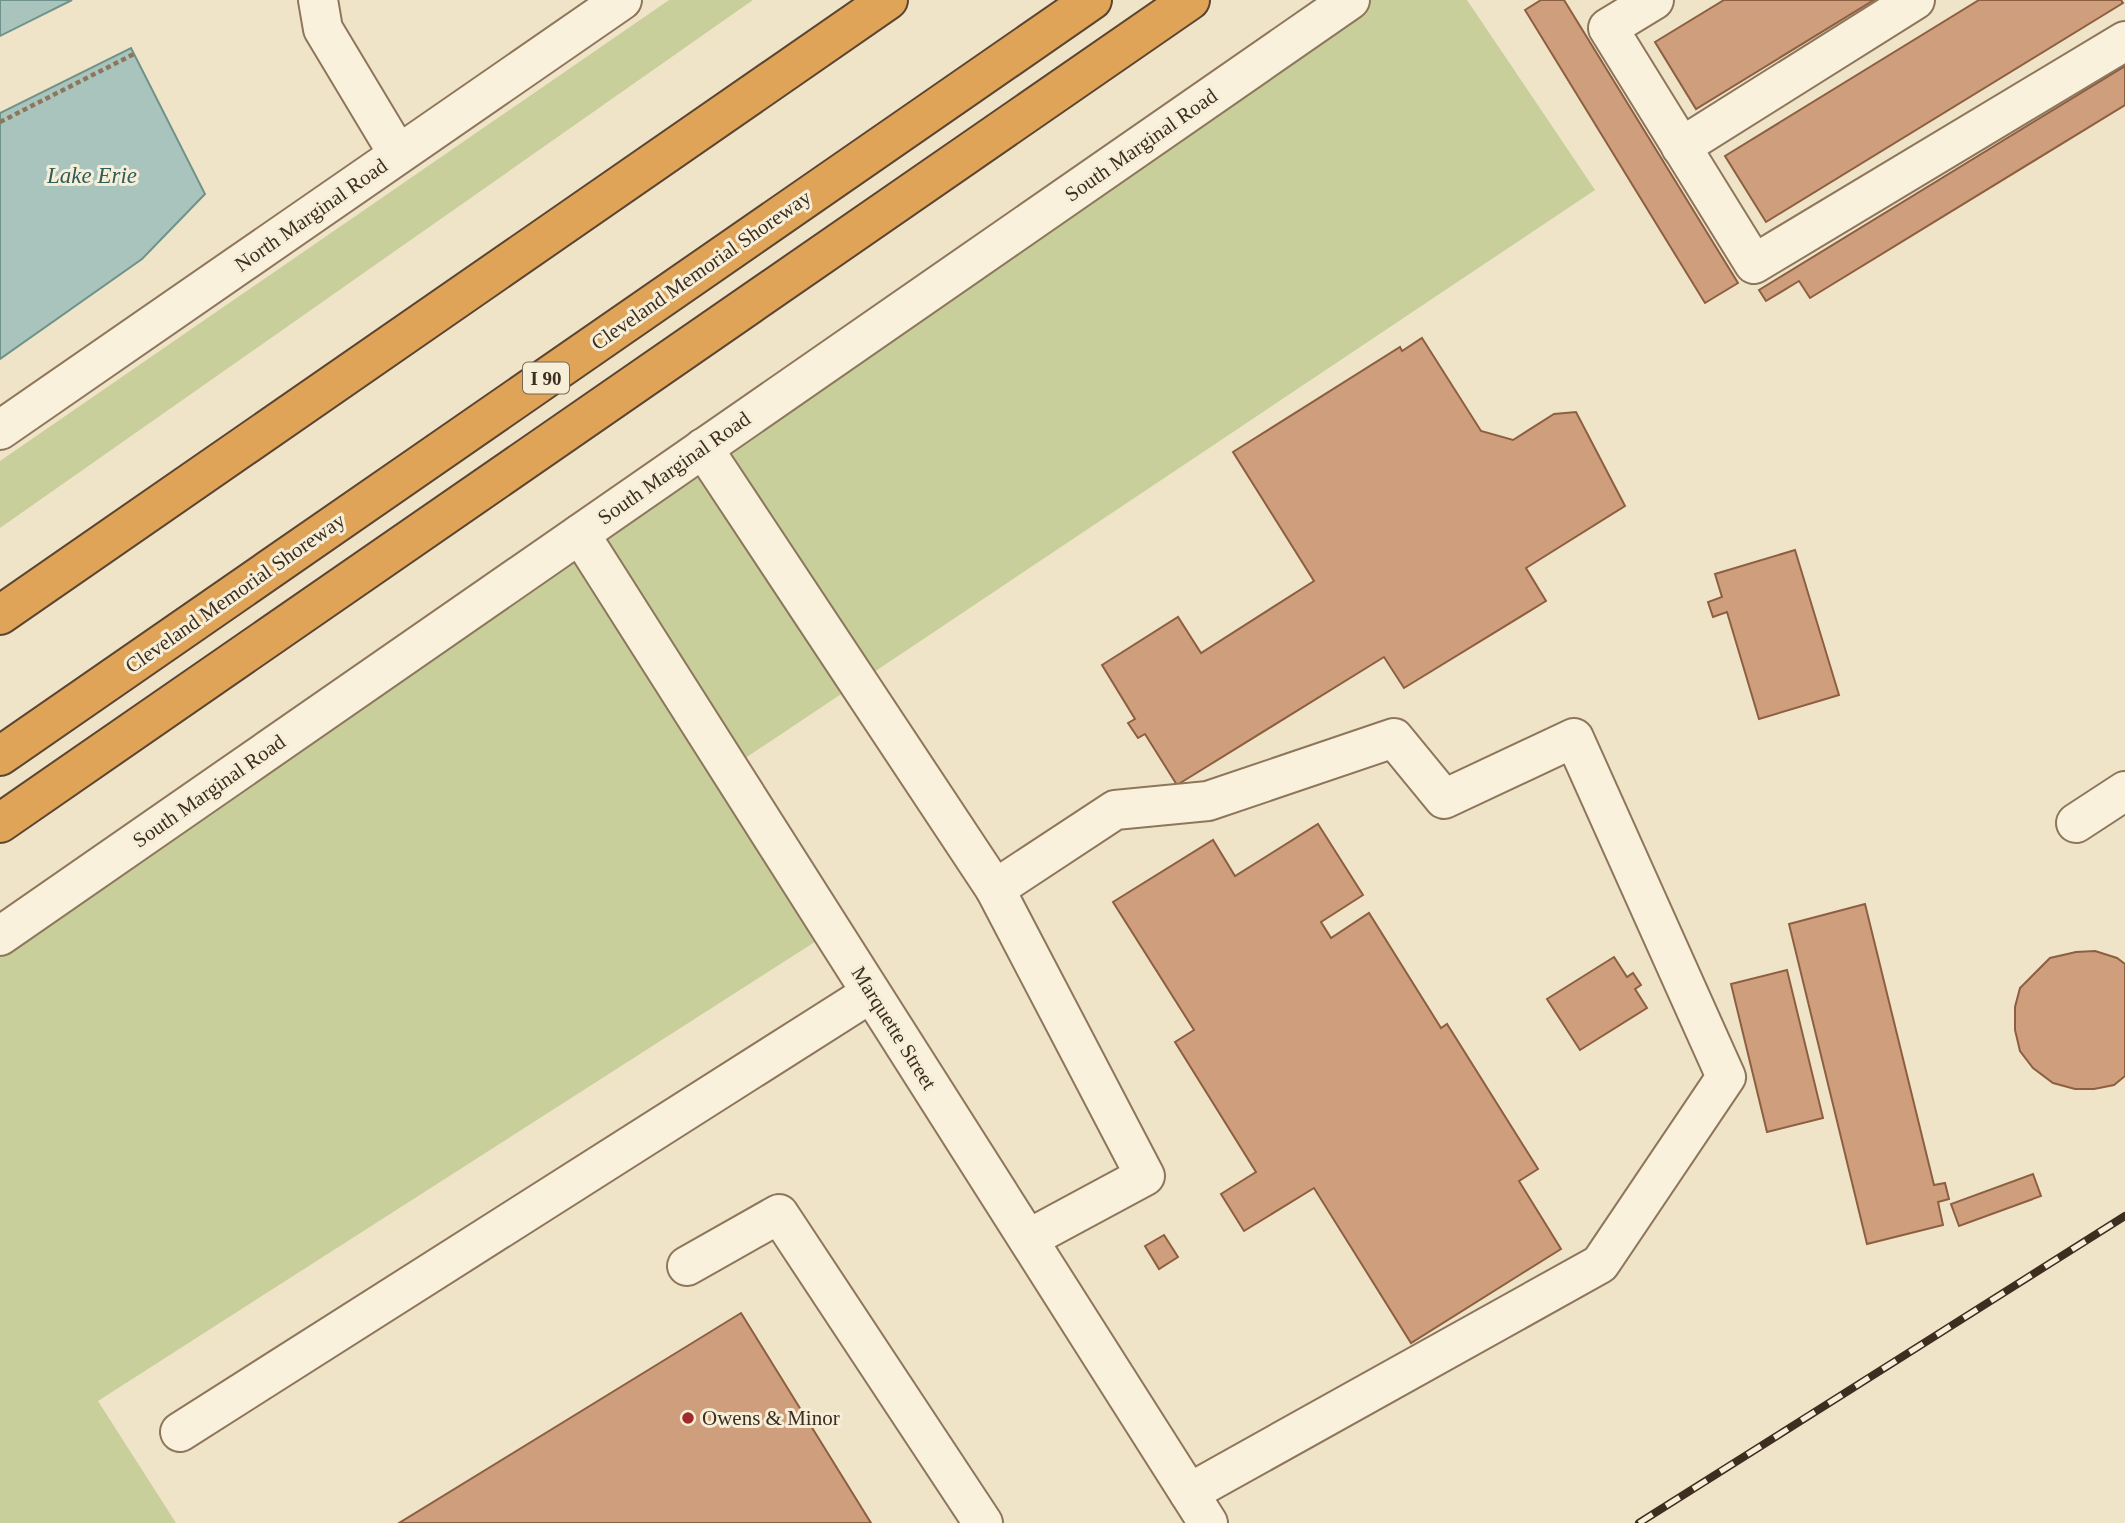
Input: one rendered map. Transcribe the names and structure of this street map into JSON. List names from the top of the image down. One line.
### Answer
{"streets":{"highway":["Cleveland Memorial Shoreway","I 90"],"street":["South Marginal Road","North Marginal Road","Marquette Street"]},"crossings":[["South Marginal Road","Marquette Street"]],"water":["Lake Erie"],"places":["Owens & Minor"]}
